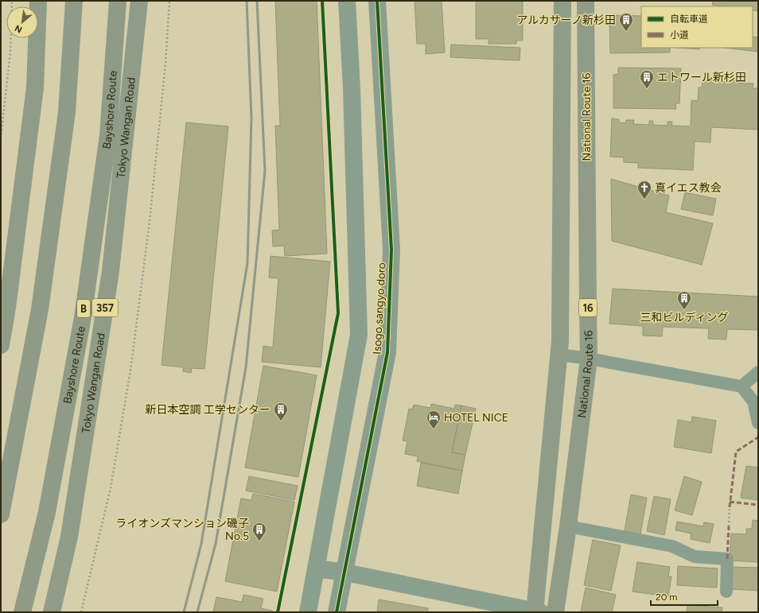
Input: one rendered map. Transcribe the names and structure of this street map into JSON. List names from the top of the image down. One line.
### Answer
{"streets":{"highway":["Bayshore Route","National Route 16","Tokyo Wangan Road","357","16","B"],"street":["Isogo sangyo doro"]},"places":{"building":["アルカサーノ新杉田","エトワール新杉田","三和ビルディング","新日本空調 工学センター","ライオンズマンション磯子 No.5"],"church":["真イエス教会"],"hotel":["HOTEL NICE"]},"legend":["自転車道","小道"],"scale_bar":"20 m","north":"bottom left"}
